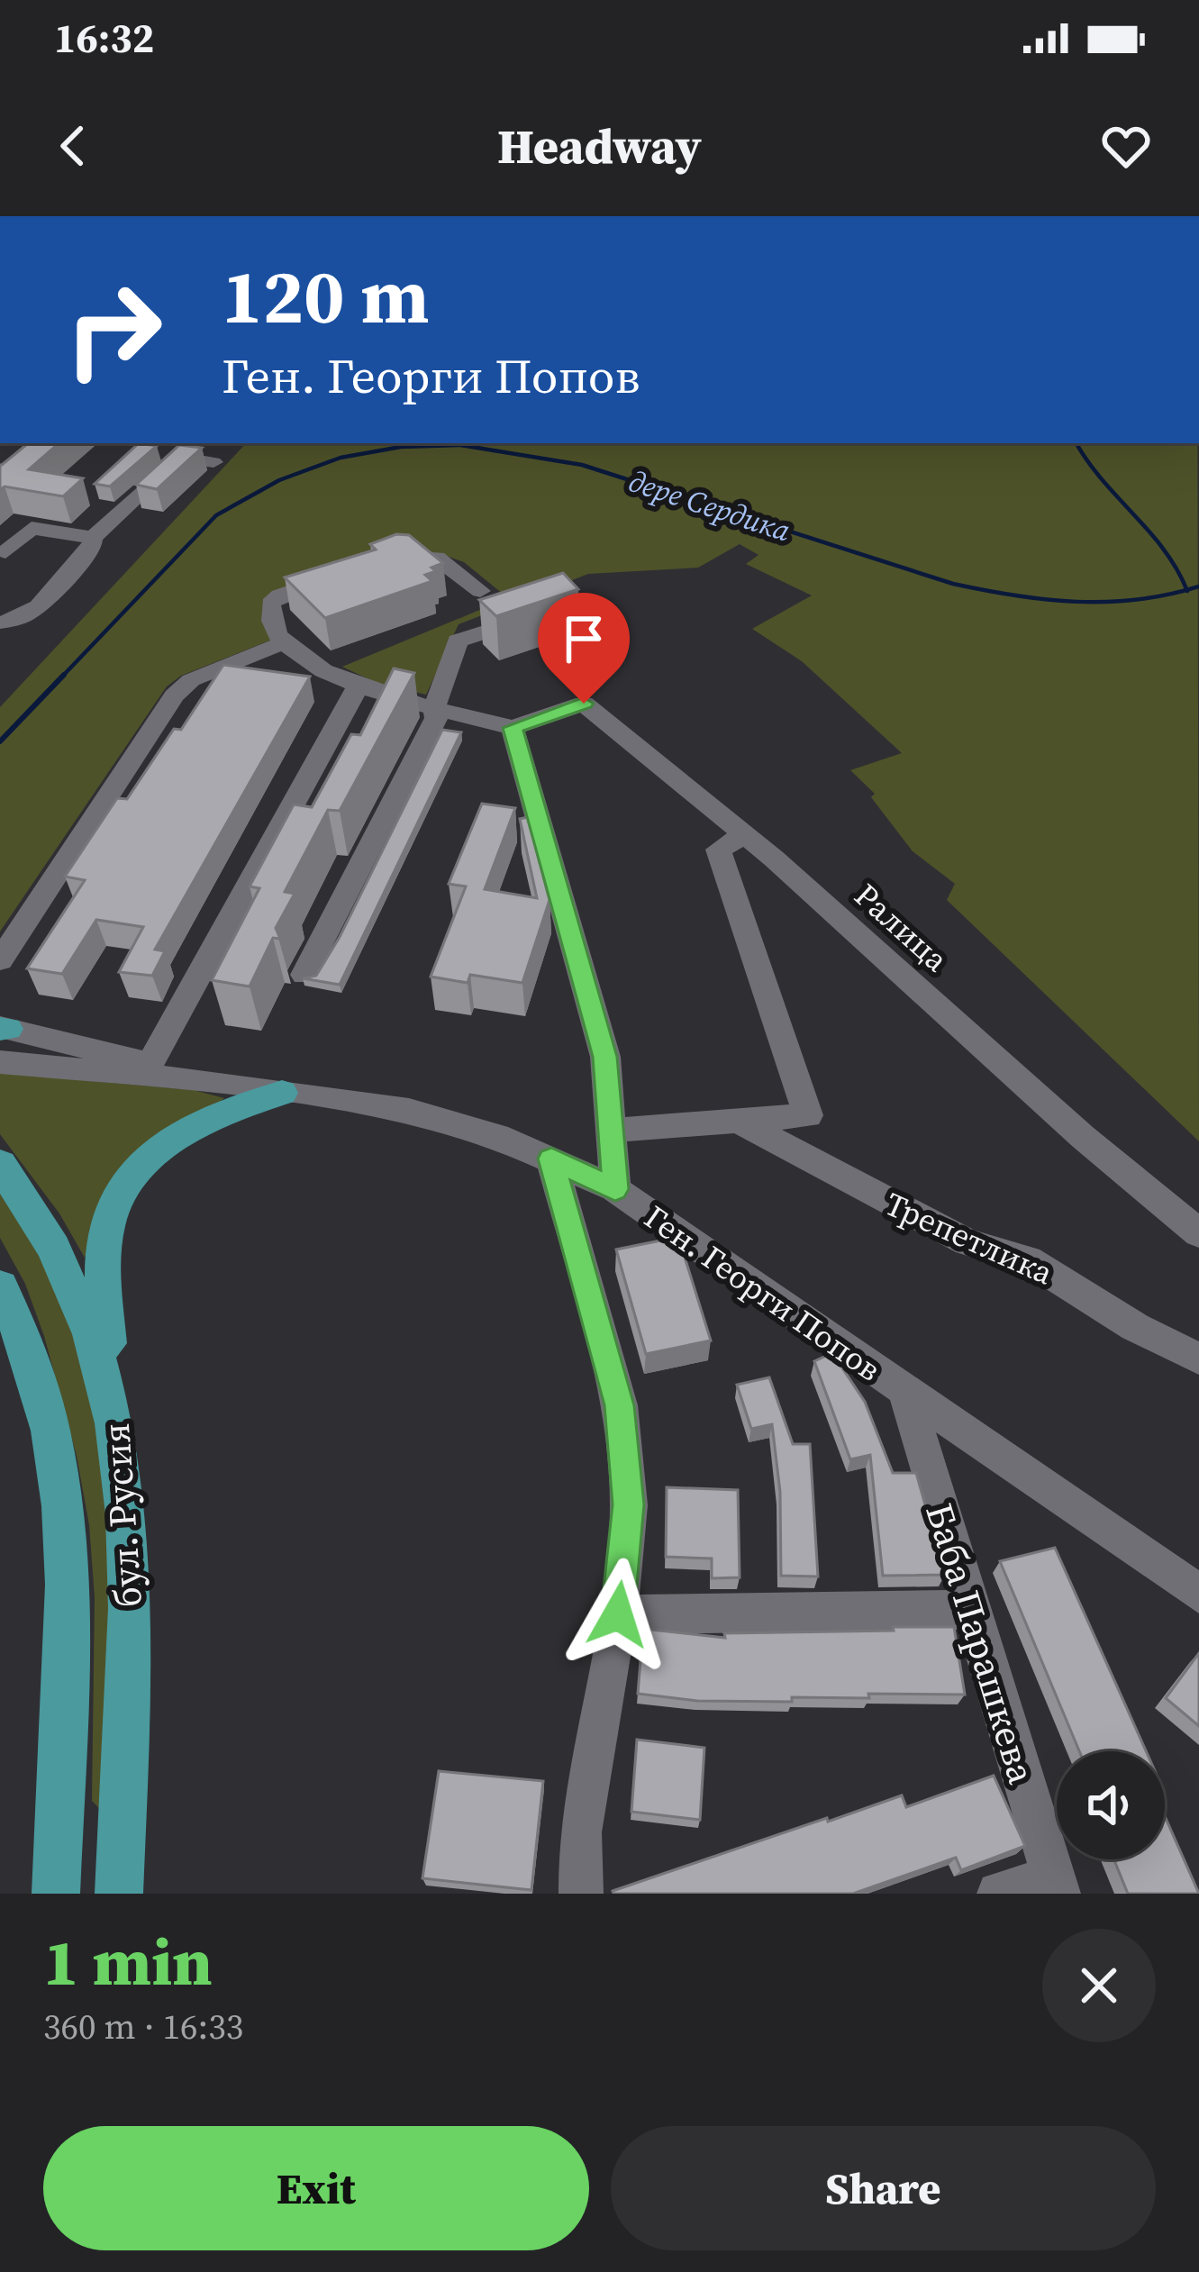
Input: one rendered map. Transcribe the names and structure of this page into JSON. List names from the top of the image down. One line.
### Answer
{"streets":{"main road":["бул. Русия"],"street":["Ралица","Трепетлика","Ген. Георги Попов","Баба Парашкева"]},"crossings":[["Ген. Георги Попов","Баба Парашкева"]],"water":["дере Сердика"],"page":{"status":"16:32","header":"Headway","turn":["120 m","Ген. Георги Попов"],"heading":["1 min","360 m · 16:33"],"buttons":["Exit","Share"]}}
